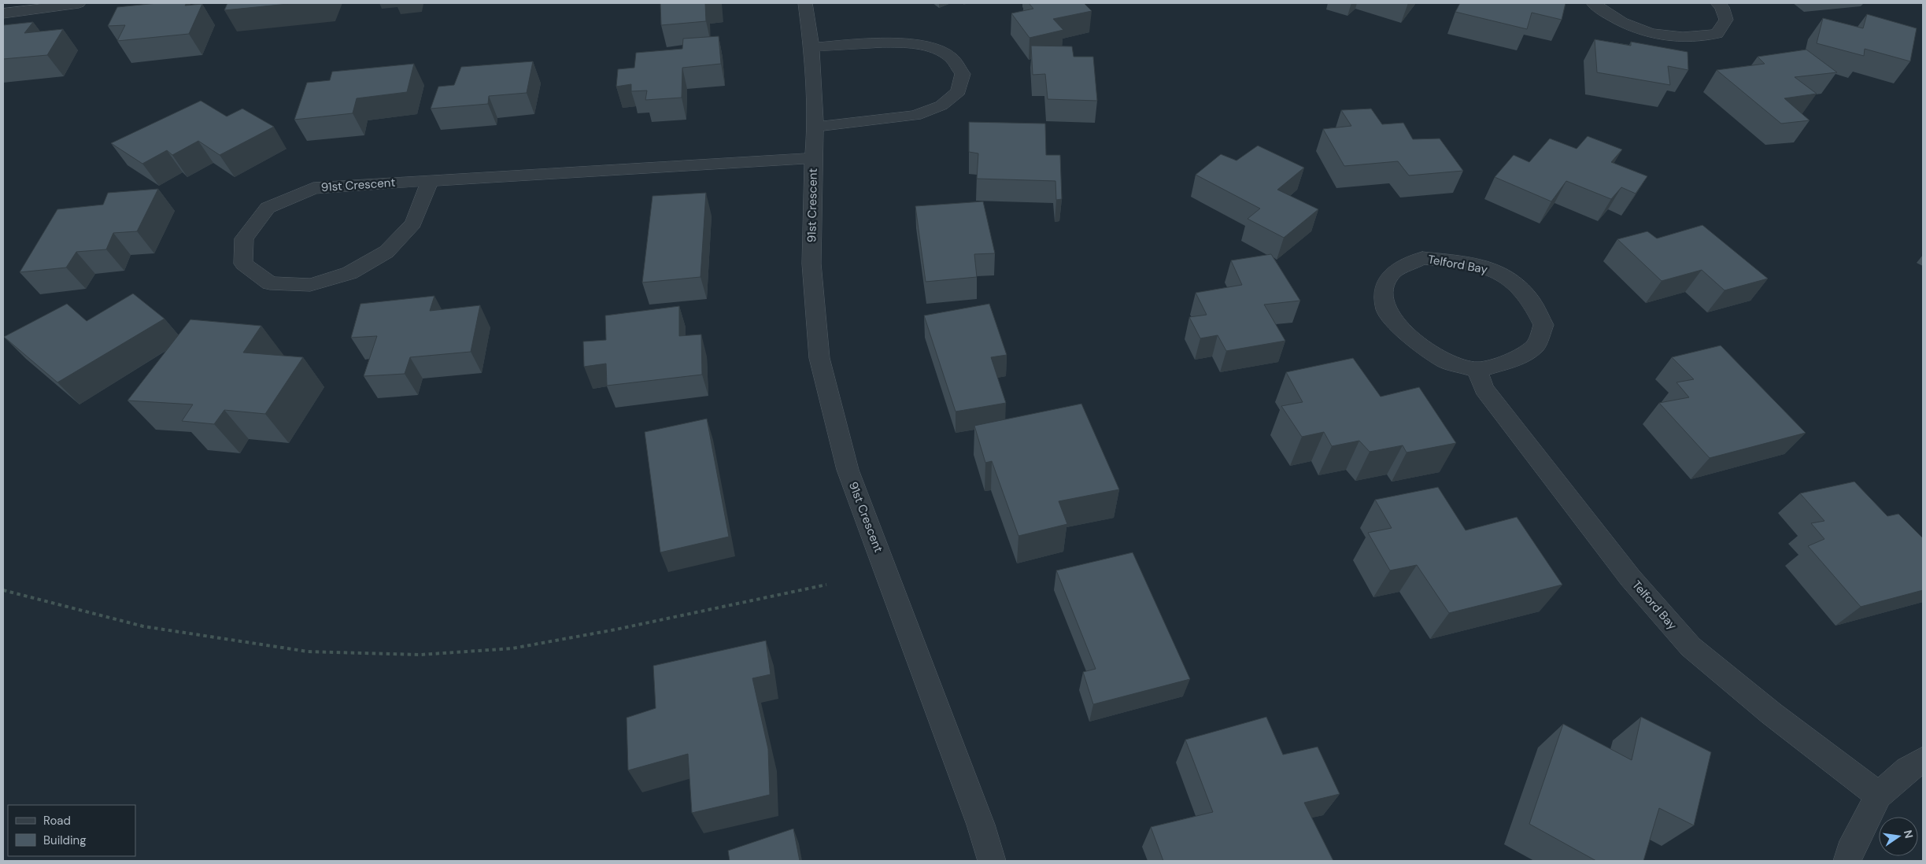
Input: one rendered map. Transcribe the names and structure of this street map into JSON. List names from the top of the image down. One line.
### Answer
{"streets":{"street":["91st Crescent","Telford Bay"]},"legend":["Road","Building"],"north":"right"}
